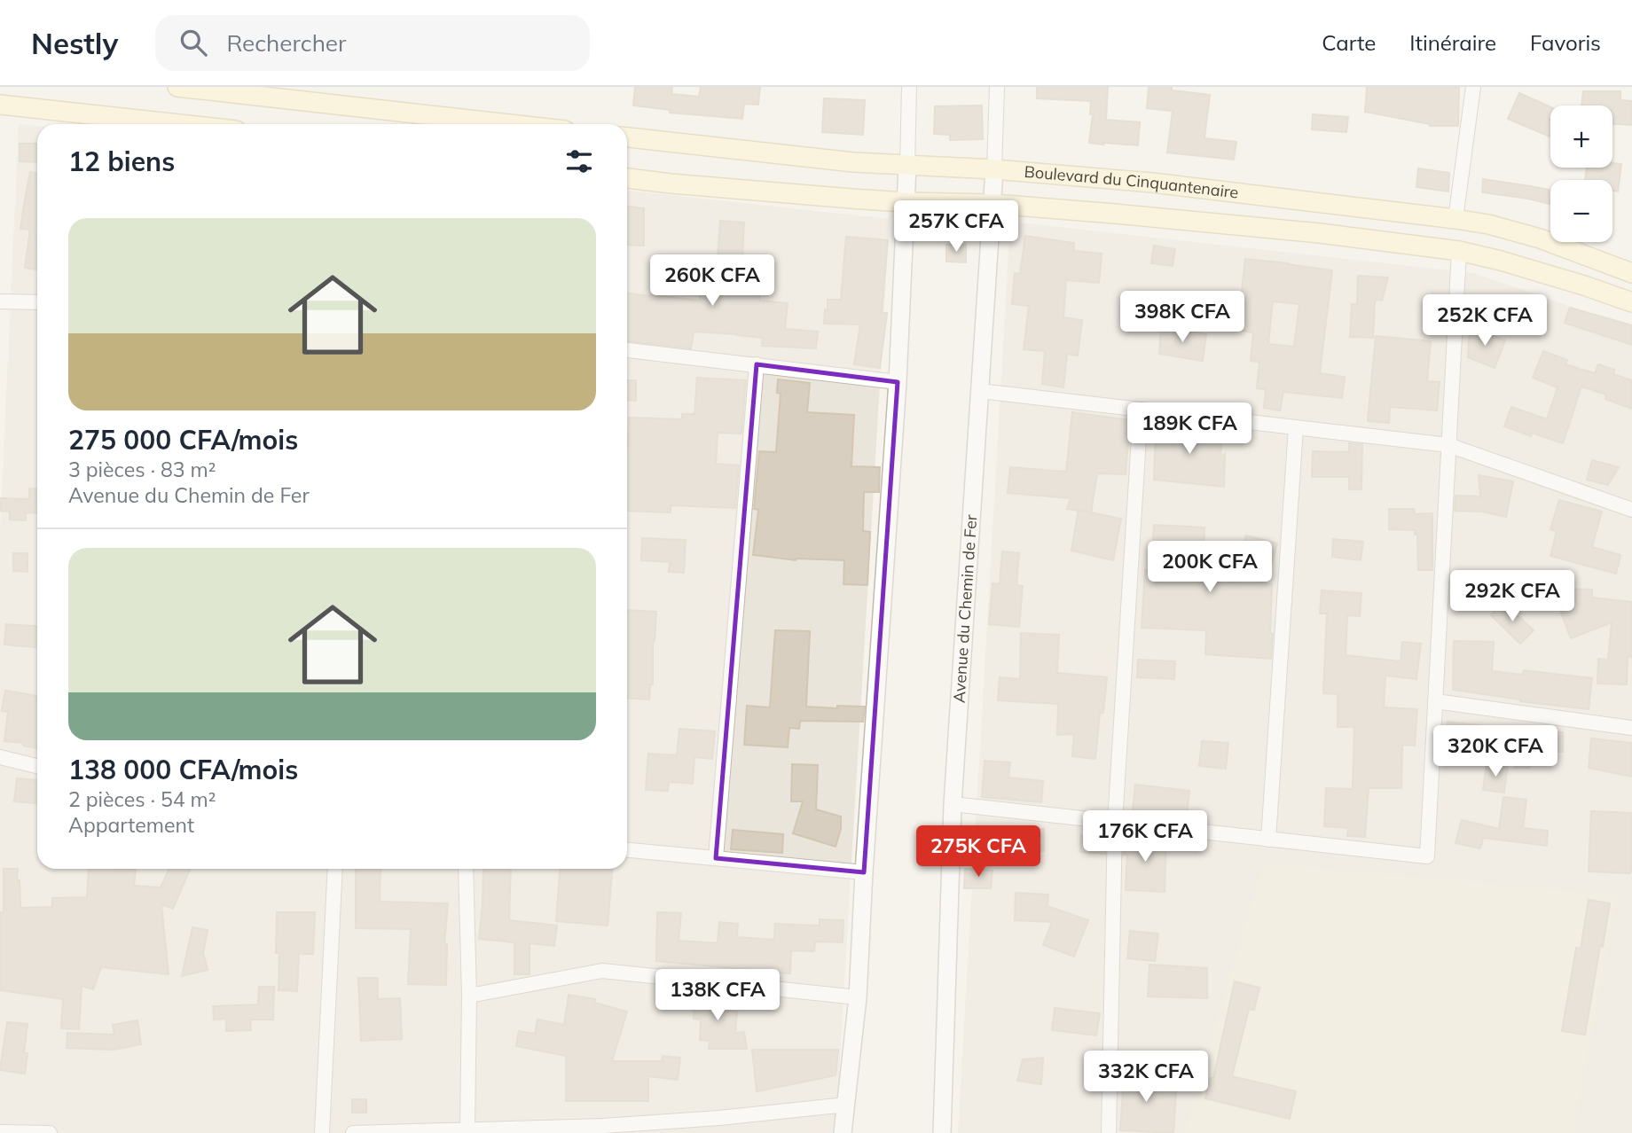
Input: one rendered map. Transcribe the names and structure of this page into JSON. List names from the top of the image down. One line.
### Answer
{"streets":{"main road":["Boulevard du Cinquantenaire"],"street":["Avenue du Chemin de Fer"]},"crossings":[["Boulevard du Cinquantenaire","Avenue du Chemin de Fer"]],"page":{"header":"Nestly","search":"Rechercher","nav":["Carte","Itinéraire","Favoris"],"map_buttons":["+","−"],"heading":"12 biens","list":[{"name":"275 000 CFA/mois","note":"3 pièces · 83 m² · Avenue du Chemin de Fer"},{"name":"138 000 CFA/mois","note":"2 pièces · 54 m² · Appartement"}],"price":["257K CFA","260K CFA","398K CFA","252K CFA","189K CFA","200K CFA","292K CFA","320K CFA","176K CFA","275K CFA","138K CFA","332K CFA"]}}
